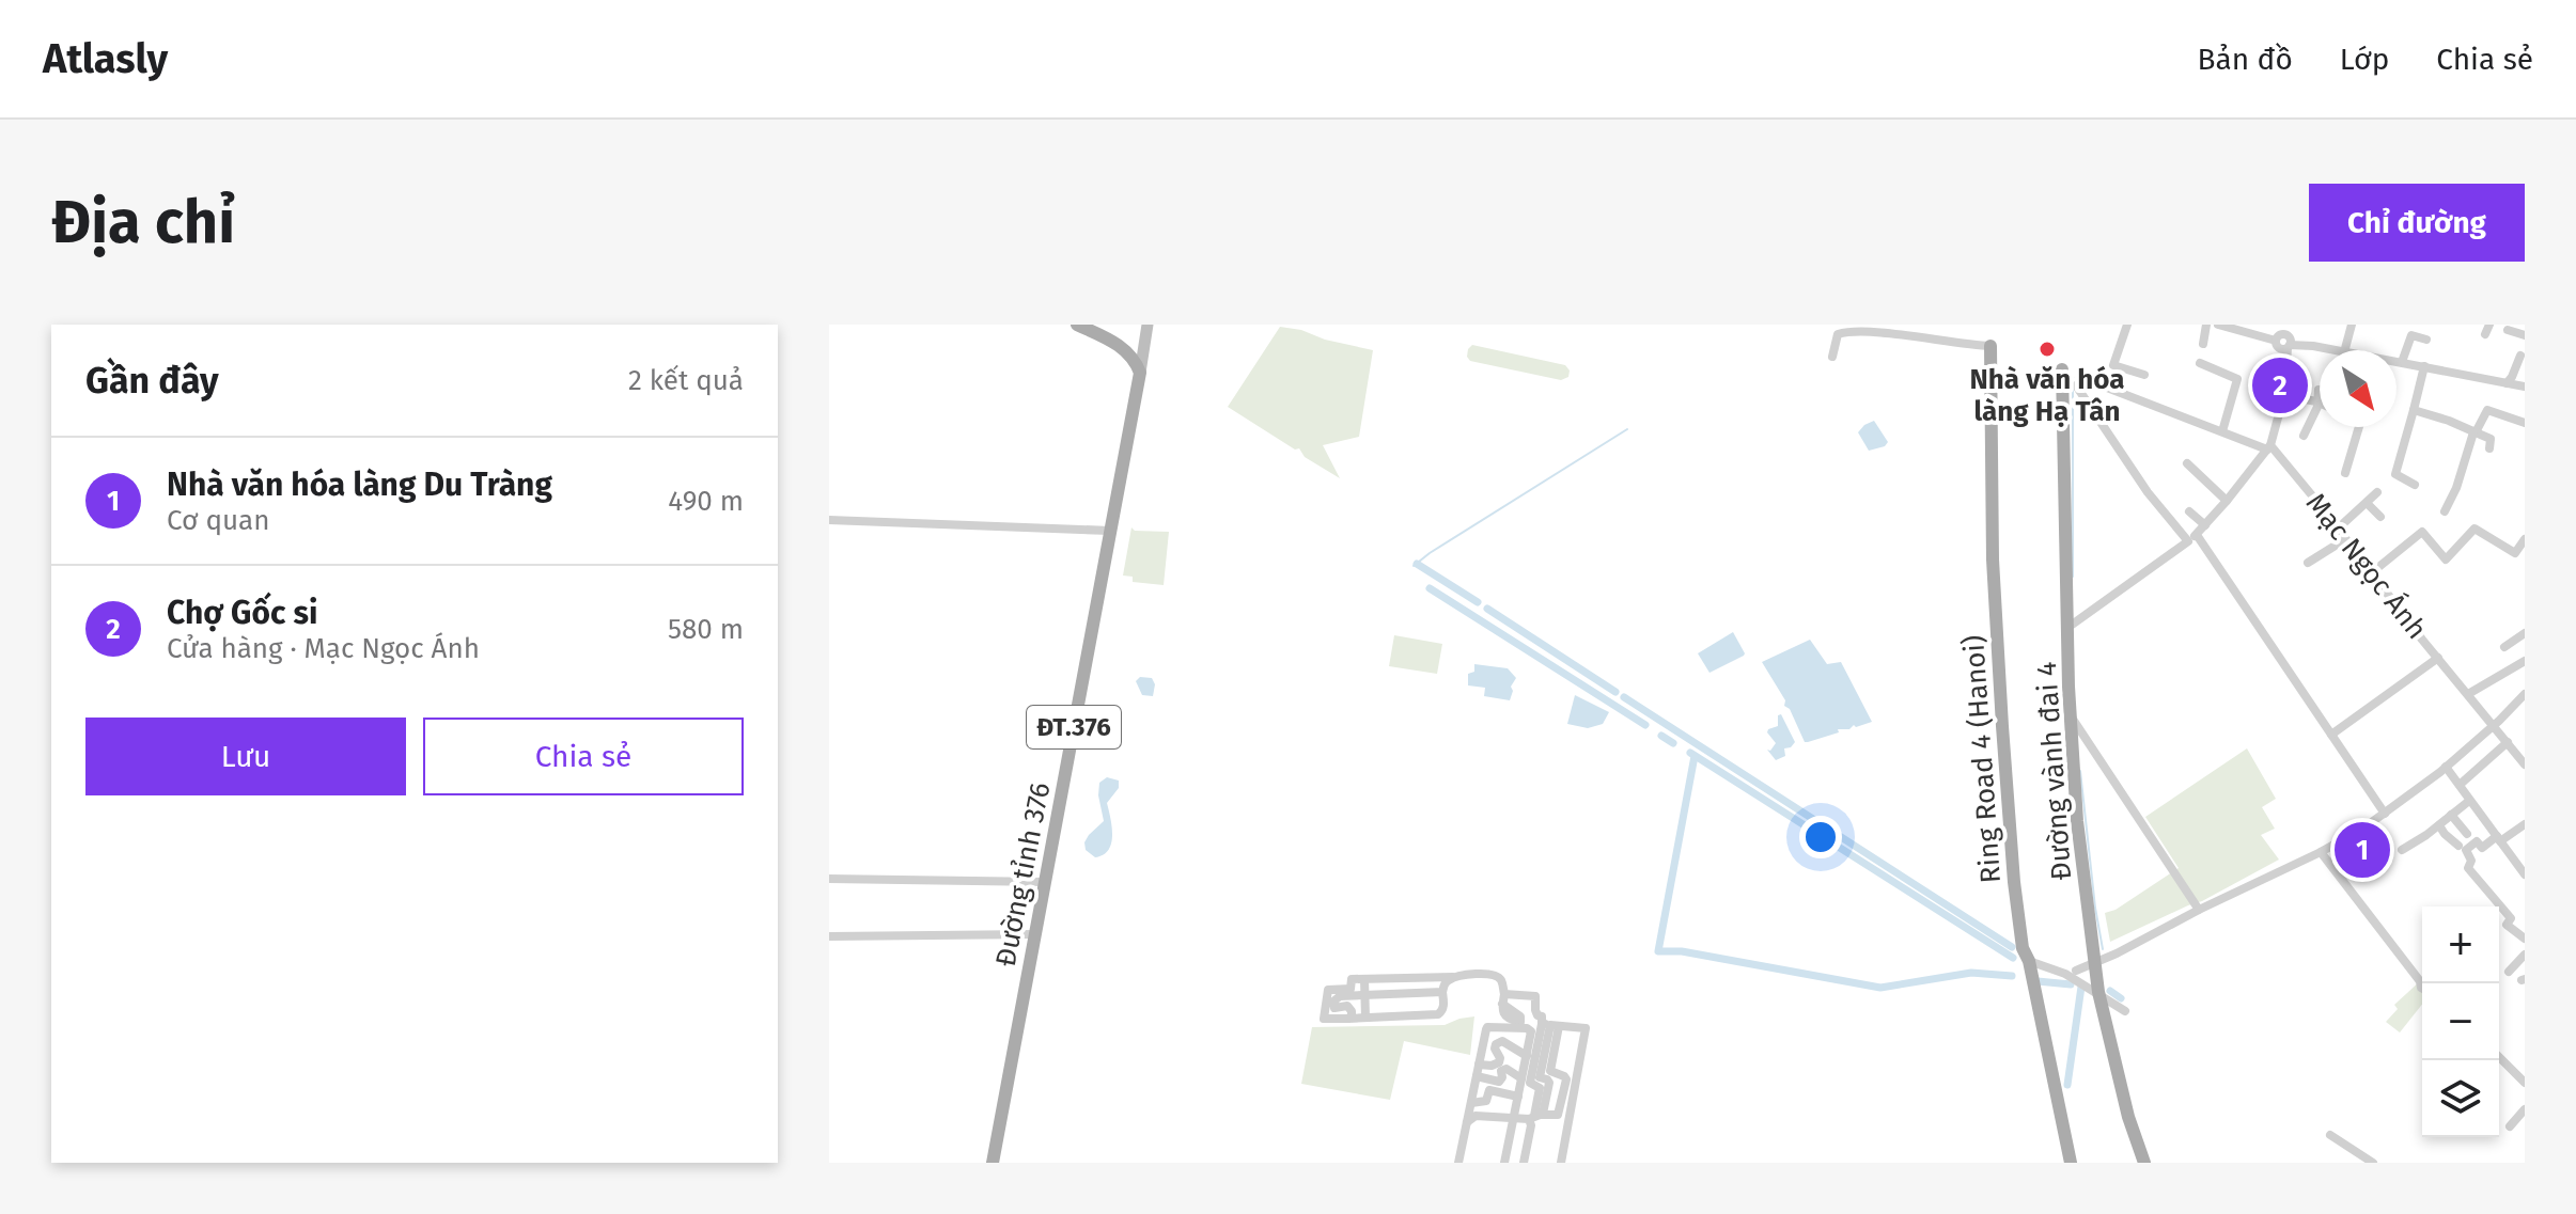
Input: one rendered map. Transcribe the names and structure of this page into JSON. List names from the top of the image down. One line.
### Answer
{"streets":{"main road":["ĐT.376","Ring Road 4 (Hanoi)","Đường vành đai 4","Đường tỉnh 376"],"street":["Mạc Ngọc Ánh"]},"places":["Nhà văn hóa làng Hạ Tân"],"north":"bottom right","page":{"header":"Atlasly","nav":["Bản đồ","Lớp","Chia sẻ"],"buttons":["Chỉ đường",["Lưu","Chia sẻ"]],"title":"Địa chỉ","heading":["Gần đây","2 kết quả"],"pins":["2","1"],"list":[{"mark":"1","name":"Nhà văn hóa làng Du Tràng","note":"Cơ quan","value":"490 m"},{"mark":"2","name":"Chợ Gốc si","note":"Cửa hàng · Mạc Ngọc Ánh","value":"580 m"}],"map_buttons":["+","−"]}}
